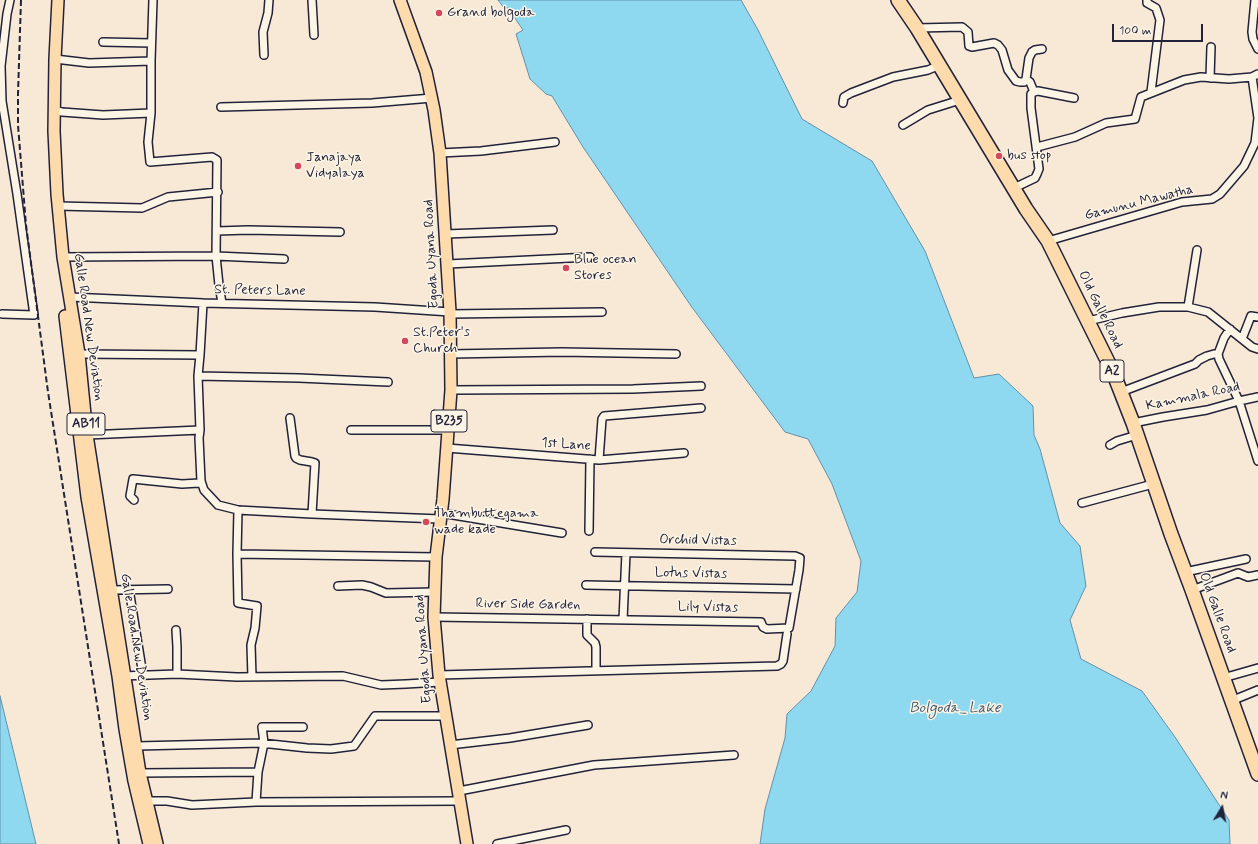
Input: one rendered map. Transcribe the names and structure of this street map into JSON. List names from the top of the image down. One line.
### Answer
{"streets":{"highway":["Old Galle Road","A2"],"main road":["Egoda Uyana Road","Galle Road New Deviation","B235","AB11"],"street":["Gamunu Mawatha","St. Peters Lane","Kammala Road","1st Lane","Orchid Vistas","Lotus Vistas","River Side Garden","Lily Vistas"]},"crossings":[["Gamunu Mawatha","Old Galle Road"],["Egoda Uyana Road","St. Peters Lane"],["Egoda Uyana Road","1st Lane"],["Egoda Uyana Road","River Side Garden"],["St. Peters Lane","Galle Road New Deviation"],["Old Galle Road","Kammala Road"],["Orchid Vistas","Lotus Vistas"],["River Side Garden","Lily Vistas"]],"water":["Bolgoda_Lake"],"places":["Grand bolgoda","bus stop","Janajaya Vidyalaya","Blue ocean Stores","St.Peter's Church","Thambuttegama wade kade"],"scale_bar":"100 m","north":"top"}
